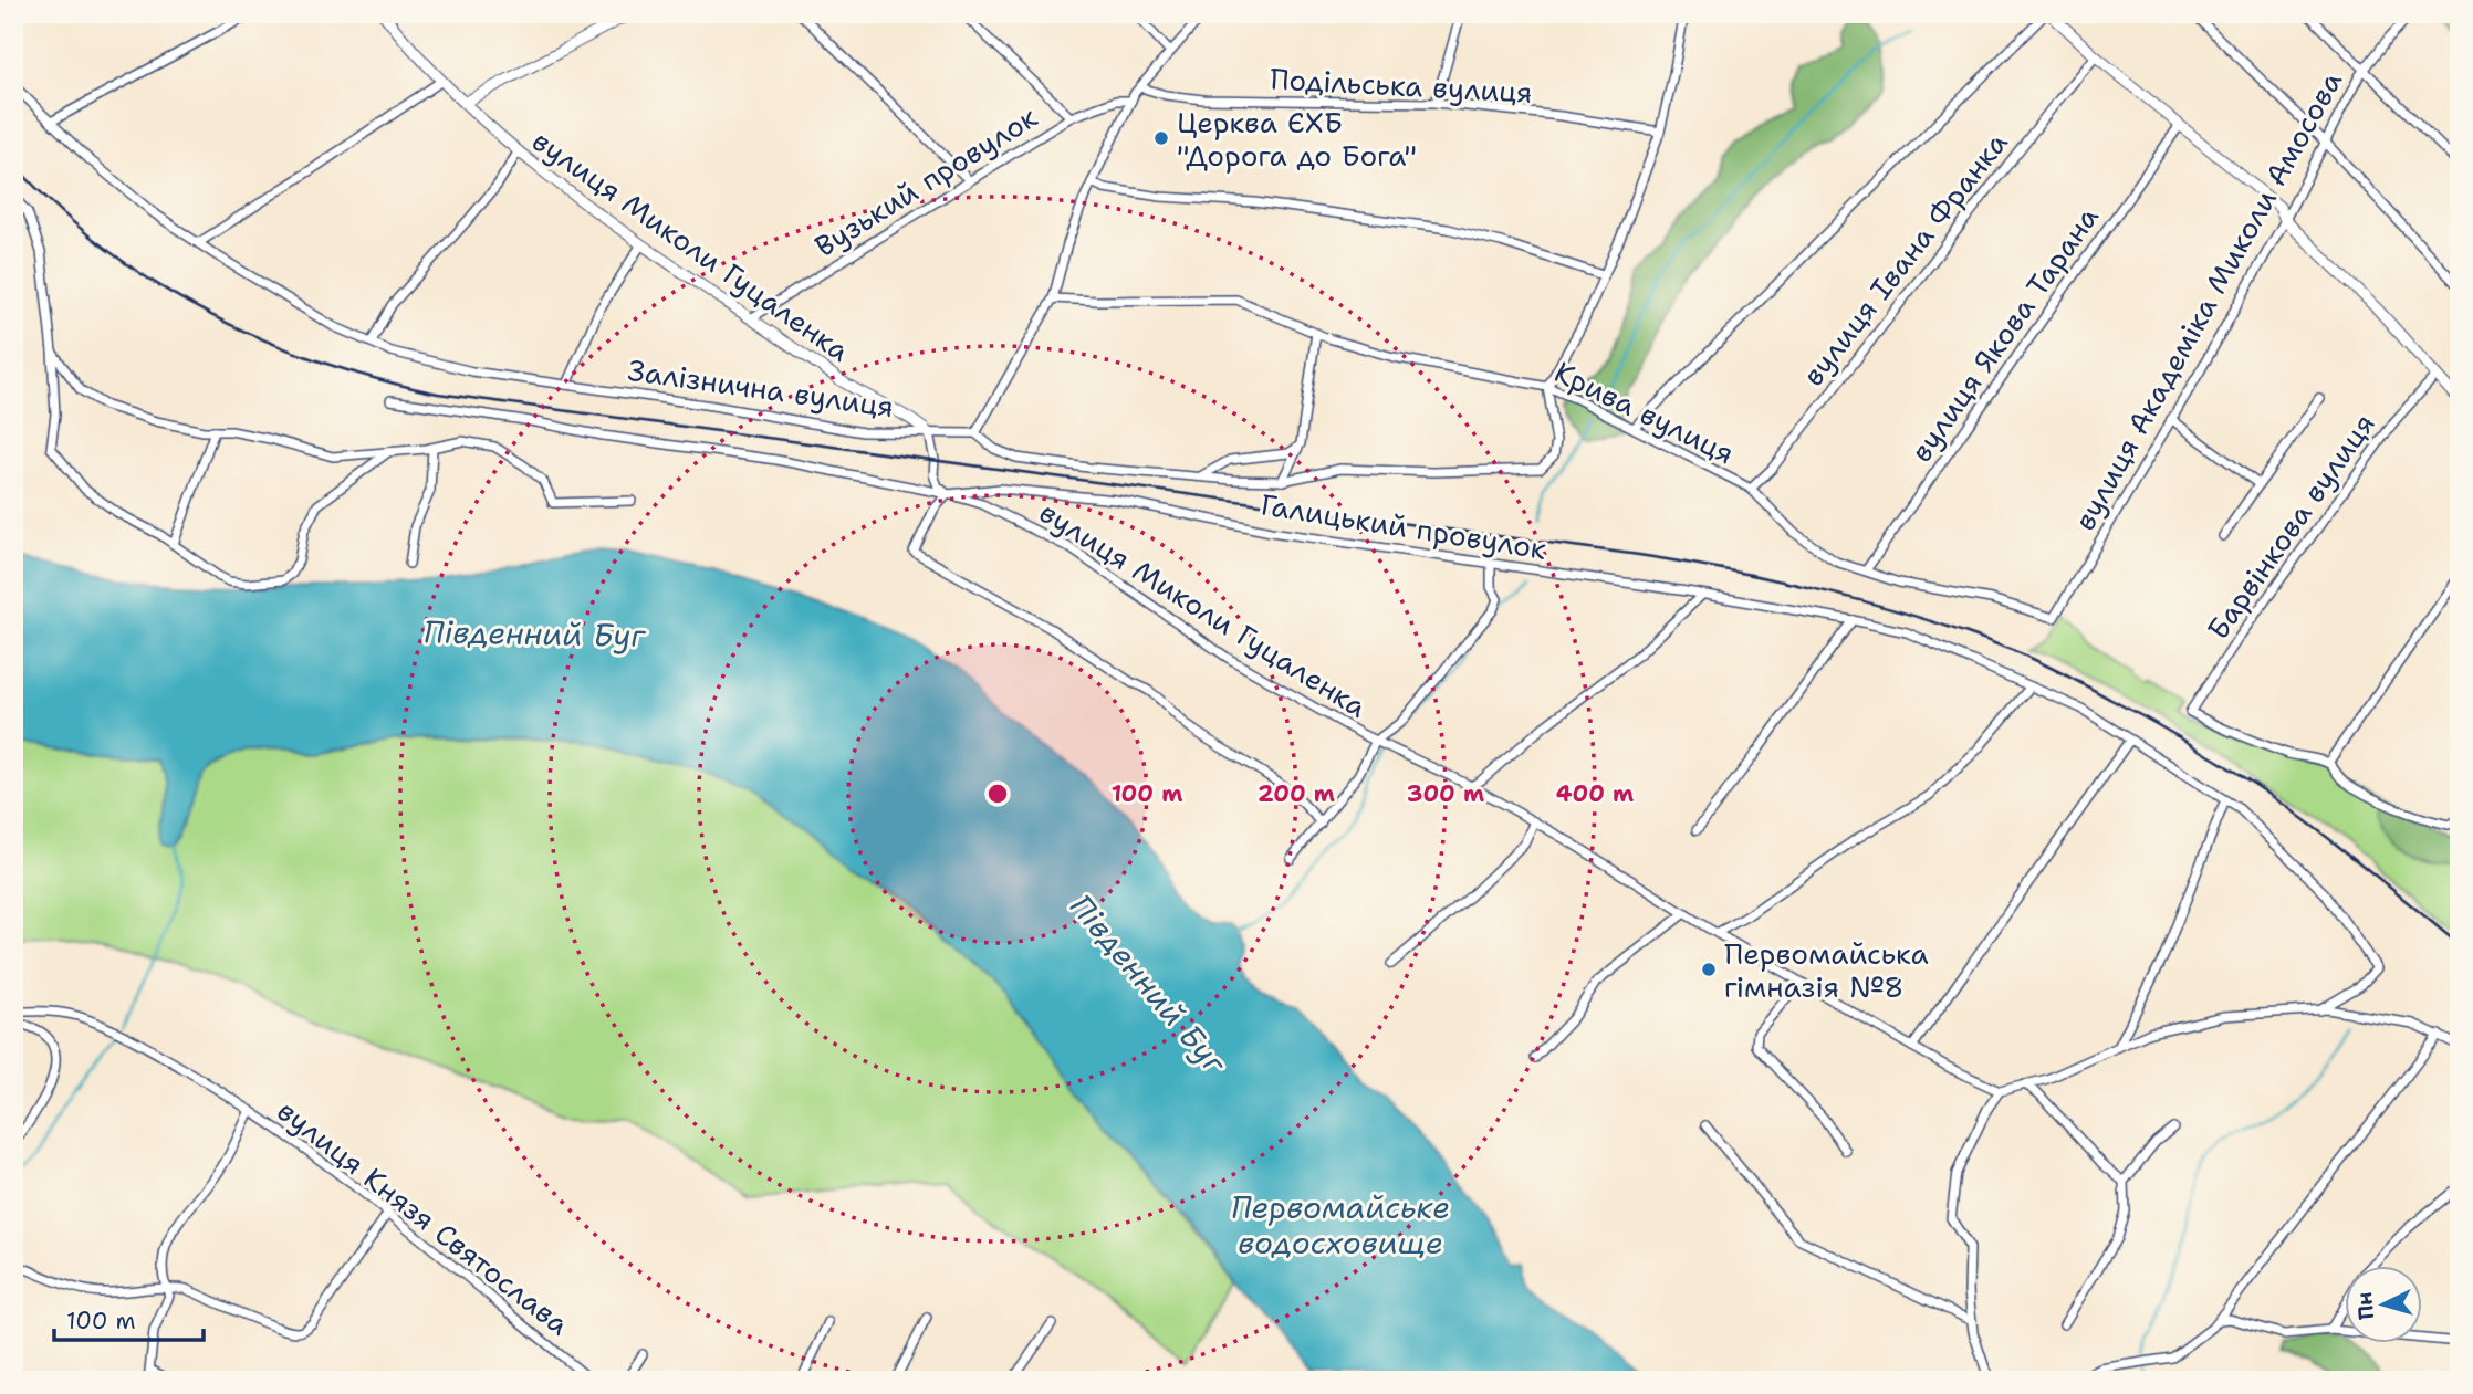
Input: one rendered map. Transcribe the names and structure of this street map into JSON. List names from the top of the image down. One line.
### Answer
{"streets":{"street":["Подільська вулиця","Вузький провулок","вулиця Миколи Гуцаленка","вулиця Івана Франка","вулиця Академіка Миколи Амосова","вулиця Якова Тарана","Залізнична вулиця","Крива вулиця","Галицький провулок","Барвінкова вулиця","вулиця Князя Святослава"]},"crossings":[["Вузький провулок","вулиця Миколи Гуцаленка"],["вулиця Миколи Гуцаленка","Залізнична вулиця"],["вулиця Миколи Гуцаленка","Галицький провулок"],["вулиця Івана Франка","Крива вулиця"],["вулиця Академіка Миколи Амосова","Крива вулиця"],["вулиця Якова Тарана","Крива вулиця"]],"water":["Південний Буг","Первомайське водосховище"],"places":["Церква ЄХБ \"Дорога до Бога\"","Первомайська гімназія №8"],"scale_bar":"100 m","north":"left","rings":["100 m","200 m","300 m","400 m"]}
